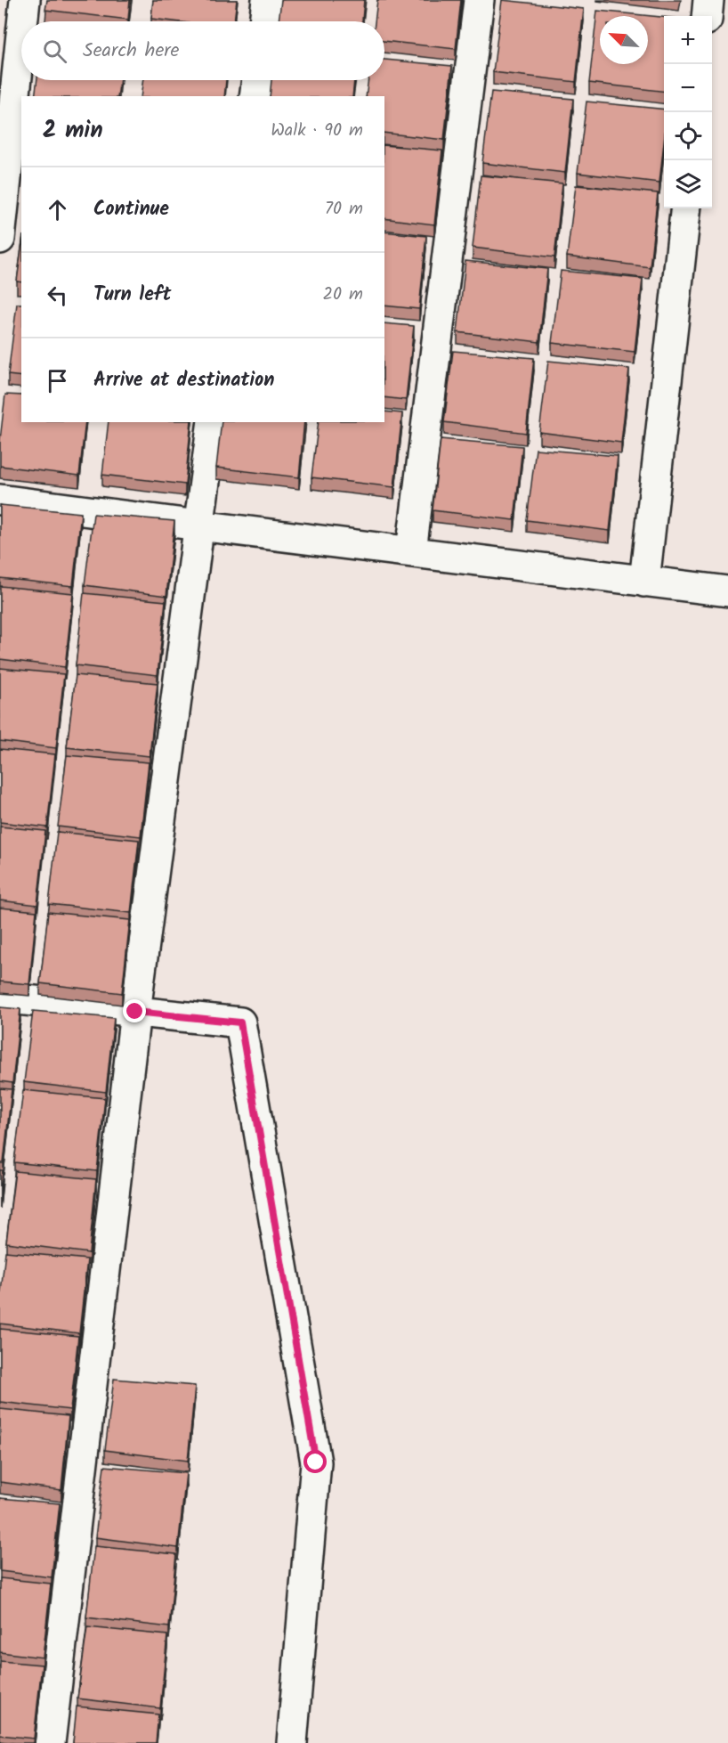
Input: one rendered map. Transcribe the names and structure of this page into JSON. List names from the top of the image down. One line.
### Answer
{"north":"top left","page":{"map_buttons":["+","−"],"search":"Search here","heading":["2 min","Walk · 90 m"],"list":[["Continue","70 m"],["Turn left","20 m"],"Arrive at destination"]}}
